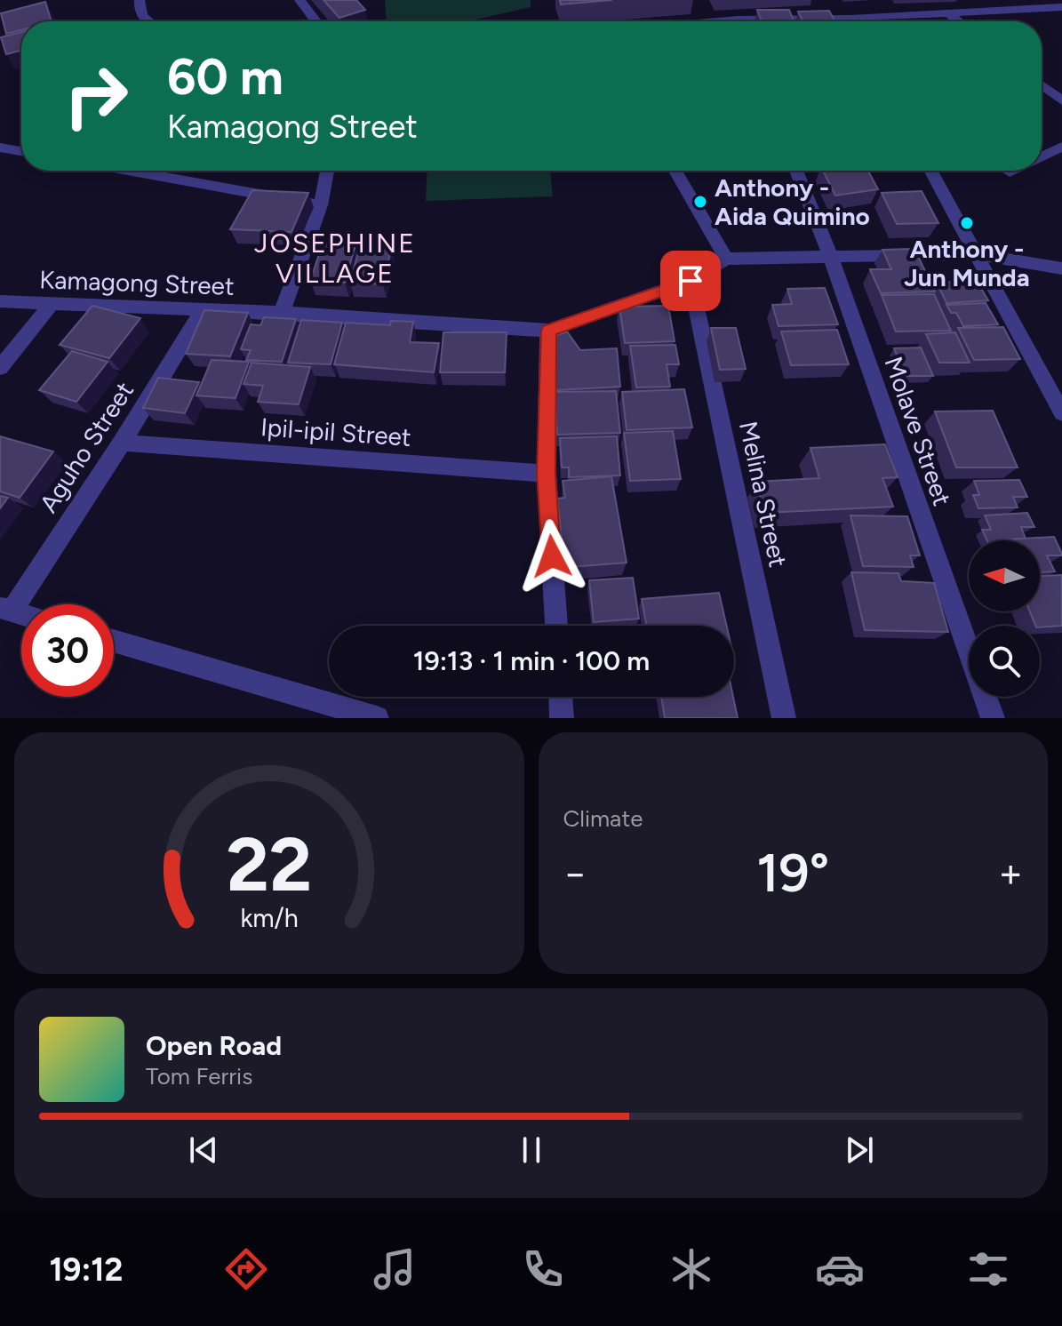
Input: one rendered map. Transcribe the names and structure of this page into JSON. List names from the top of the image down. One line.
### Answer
{"streets":{"street":["Kamagong Street","Molave Street","Ipil-ipil Street","Aguho Street","Melina Street"]},"crossings":[["Kamagong Street","Aguho Street"],["Kamagong Street","Melina Street"],["Ipil-ipil Street","Aguho Street"]],"districts":["JOSEPHINE VILLAGE"],"places":["Anthony - Aida Quimino","Anthony - Jun Munda"],"north":"left","page":{"turn":["60 m","Kamagong Street"],"limit":"30","trip":"19:13 · 1 min · 100 m","tile":"Climate","heat":["−","19°","+"],"song":["Open Road","Tom Ferris"],"tabs":"19:12","gauge":["22","km/h"]}}
